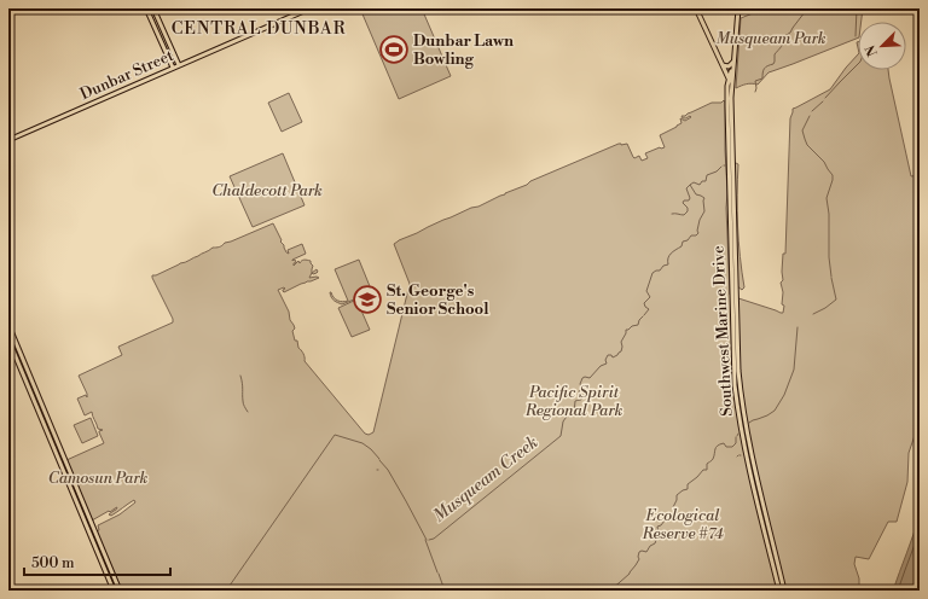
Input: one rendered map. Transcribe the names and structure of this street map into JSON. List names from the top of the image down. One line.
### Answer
{"streets":{"main road":["Dunbar Street","Southwest Marine Drive"]},"districts":["CENTRAL DUNBAR"],"water":["Musqueam Creek"],"parks":["Musqueam Park","Chaldecott Park","Pacific Spirit Regional Park","Camosun Park","Ecological Reserve #74"],"places":{"sports":["Dunbar Lawn Bowling"],"school or university":["St. George's Senior School"]},"scale_bar":"500 m","north":"bottom left"}
